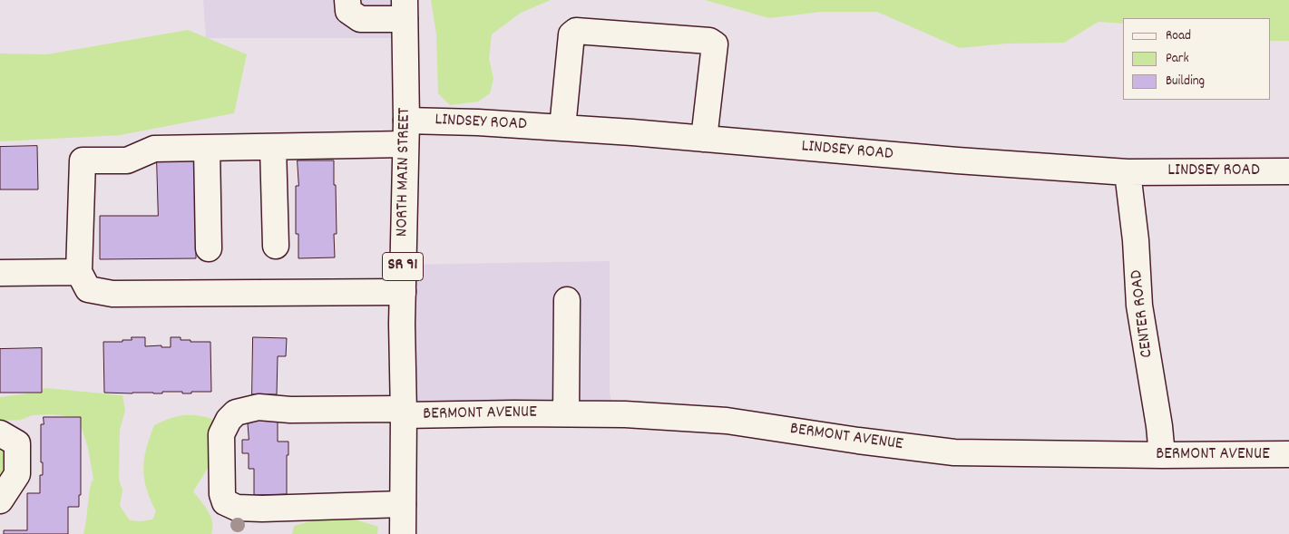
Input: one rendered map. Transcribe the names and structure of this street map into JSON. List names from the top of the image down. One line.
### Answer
{"streets":{"street":["LINDSEY ROAD","NORTH MAIN STREET","SR 91","CENTER ROAD","BERMONT AVENUE"]},"crossings":[["LINDSEY ROAD","NORTH MAIN STREET"],["LINDSEY ROAD","CENTER ROAD"],["NORTH MAIN STREET","BERMONT AVENUE"],["CENTER ROAD","BERMONT AVENUE"]],"legend":["Road","Park","Building"]}
